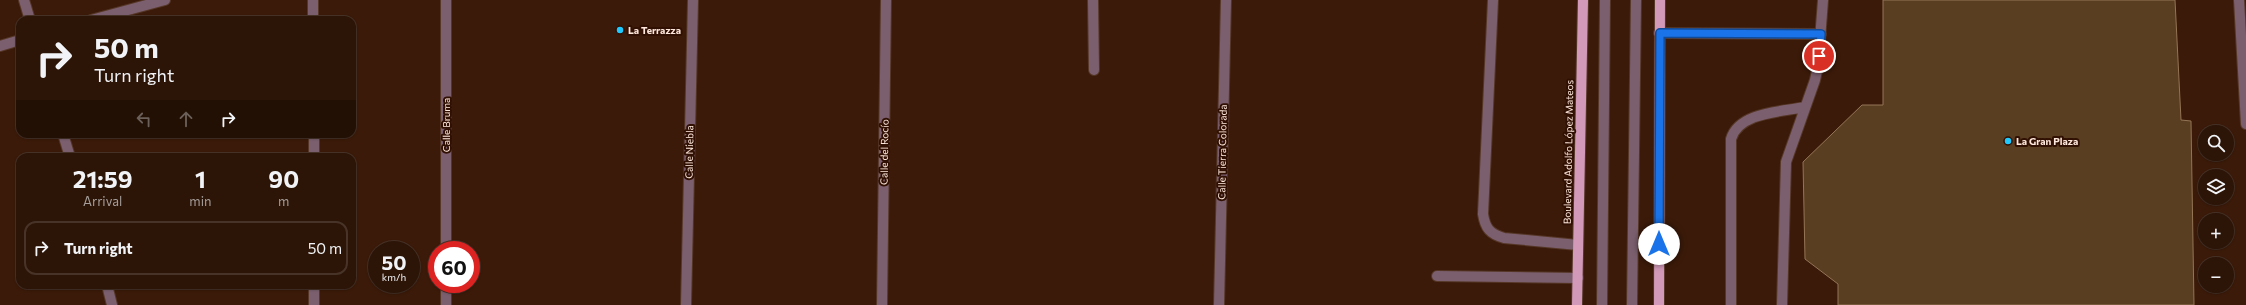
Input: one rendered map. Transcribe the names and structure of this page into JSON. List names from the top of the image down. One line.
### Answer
{"streets":{"main road":["Boulevard Adolfo López Mateos"],"street":["Calle Bruma","Calle Niebla","Calle del Rocío","Calle Tierra Colorada"]},"places":["La Terrazza","La Gran Plaza"],"page":{"turn":["50 m","Turn right"],"map_buttons":["+","−"],"eta":["21:59","Arrival","1","min","90","m"],"list":[{"name":"Turn right","value":"50 m"}],"speed":"50 km/h","limit":"60"}}
